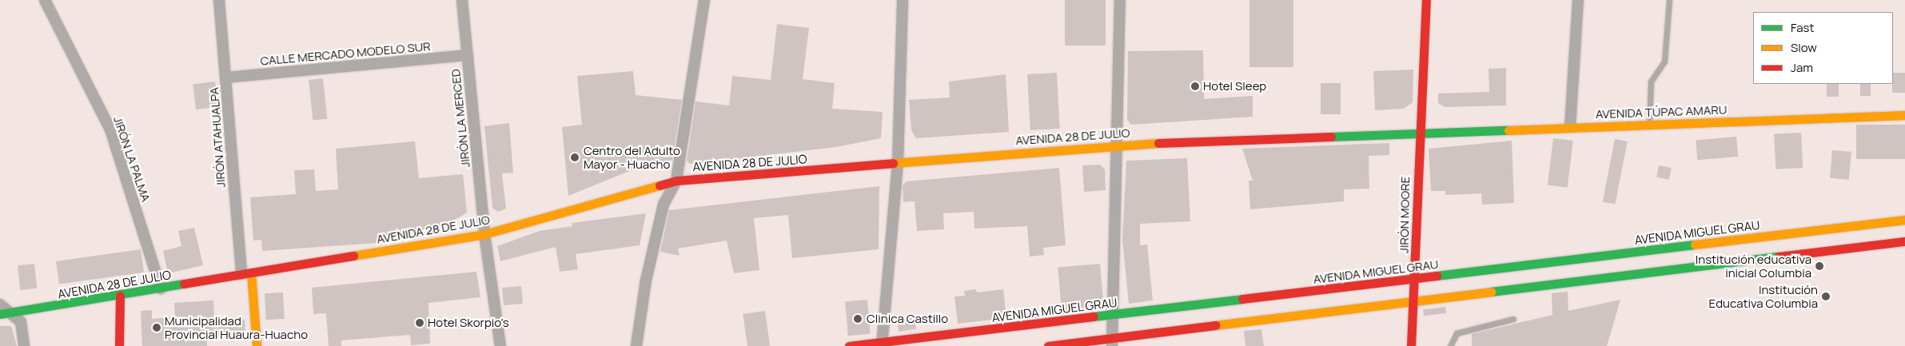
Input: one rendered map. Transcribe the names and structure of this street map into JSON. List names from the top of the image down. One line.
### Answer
{"streets":{"street":["CALLE MERCADO MODELO SUR","AVENIDA TÚPAC AMARU","JIRÓN LA MERCED","AVENIDA 28 DE JULIO","JIRÓN ATAHUALPA","JIRÓN LA PALMA","JIRÓN MOORE","AVENIDA MIGUEL GRAU"]},"crossings":[["CALLE MERCADO MODELO SUR","JIRÓN LA MERCED"],["CALLE MERCADO MODELO SUR","JIRÓN ATAHUALPA"],["AVENIDA TÚPAC AMARU","AVENIDA 28 DE JULIO"],["AVENIDA TÚPAC AMARU","JIRÓN MOORE"],["JIRÓN LA MERCED","AVENIDA 28 DE JULIO"],["AVENIDA 28 DE JULIO","JIRÓN ATAHUALPA"],["AVENIDA 28 DE JULIO","JIRÓN LA PALMA"],["AVENIDA 28 DE JULIO","JIRÓN MOORE"],["JIRÓN MOORE","AVENIDA MIGUEL GRAU"]],"places":["Hotel Sleep","Centro del Adulto Mayor - Huacho","Institución educativa inicial Columbia","Institución Educativa Columbia","Clinica Castillo","Hotel Skorpio's","Municipalidad Provincial Huaura-Huacho"],"legend":["Fast","Slow","Jam"]}
